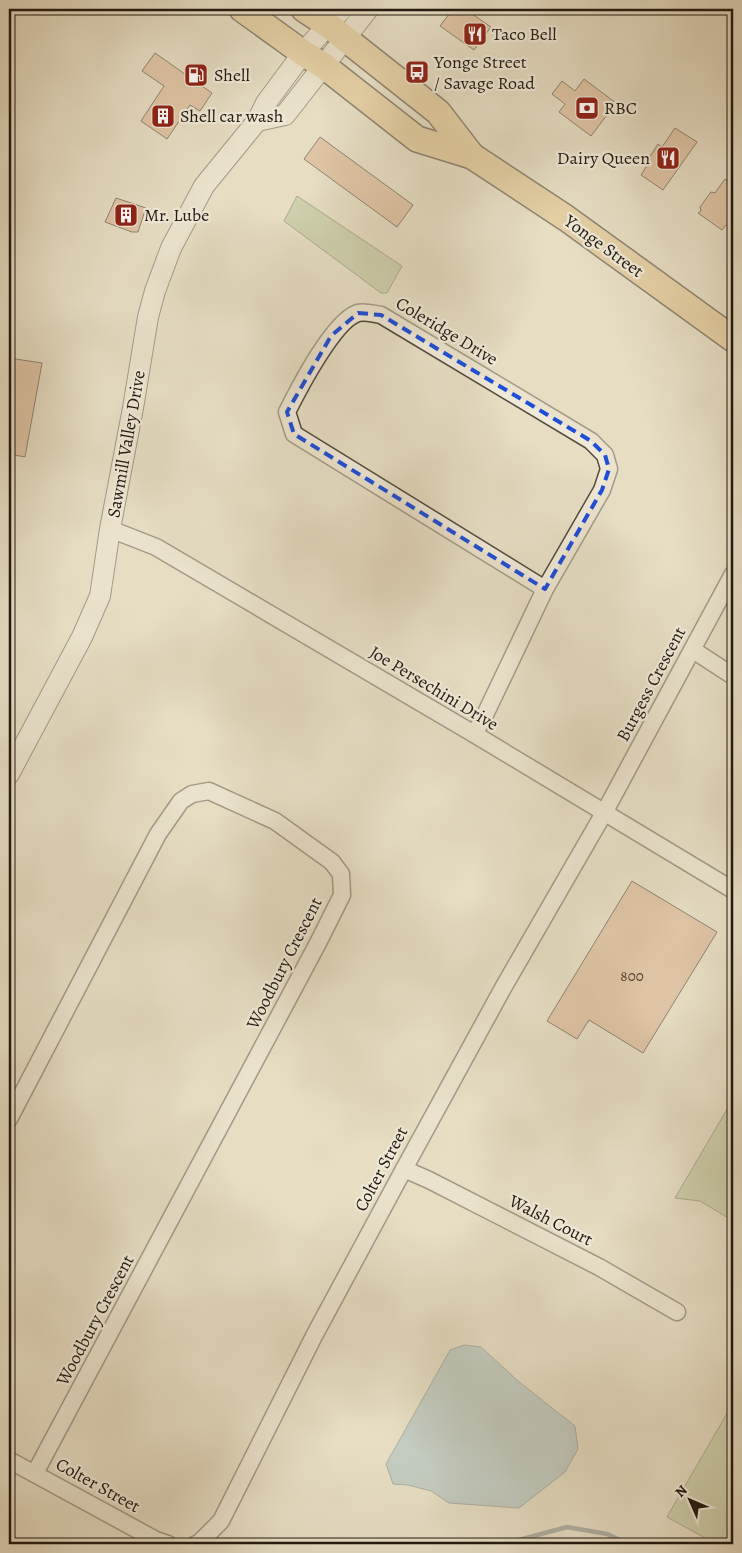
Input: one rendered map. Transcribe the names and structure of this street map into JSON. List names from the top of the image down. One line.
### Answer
{"streets":{"main road":["Yonge Street"],"street":["Coleridge Drive","Sawmill Valley Drive","Burgess Crescent","Joe Persechini Drive","Woodbury Crescent","Colter Street","Walsh Court"]},"crossings":[["Yonge Street","Sawmill Valley Drive"],["Coleridge Drive","Joe Persechini Drive"],["Sawmill Valley Drive","Joe Persechini Drive"],["Burgess Crescent","Joe Persechini Drive"],["Burgess Crescent","Colter Street"],["Joe Persechini Drive","Colter Street"],["Woodbury Crescent","Colter Street"],["Colter Street","Walsh Court"]],"places":{"restaurant":["Taco Bell","Dairy Queen"],"bus stop":["Yonge Street / Savage Road"],"fuel station":["Shell"],"bank":["RBC"],"building":["Shell car wash","Mr. Lube"]},"house_numbers":["800"],"north":"top left"}
